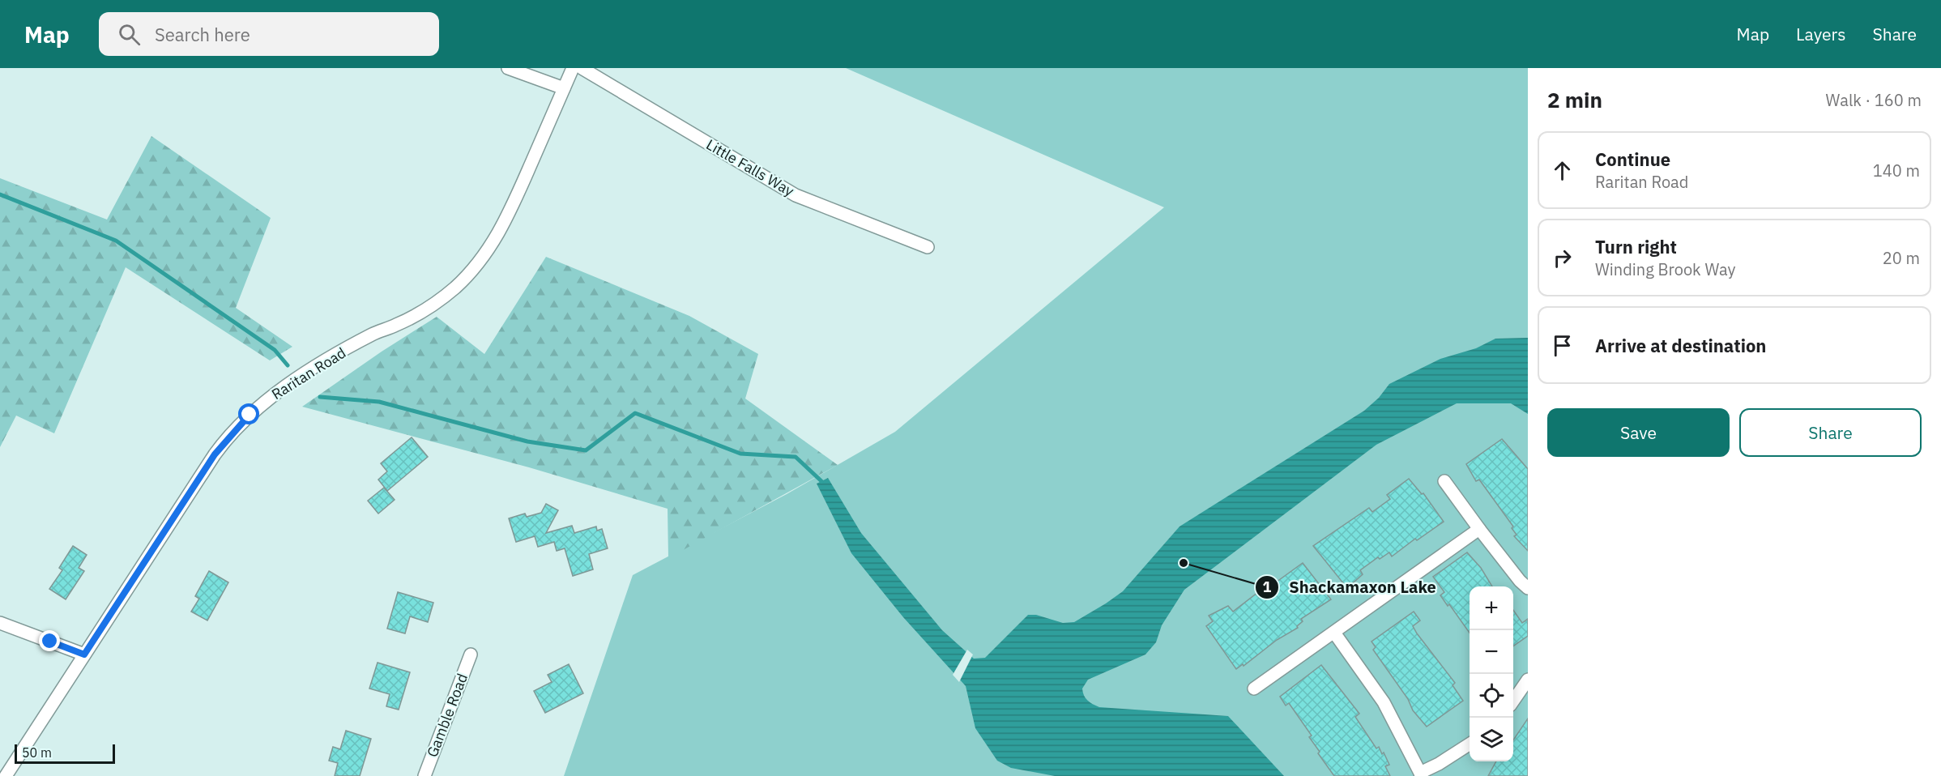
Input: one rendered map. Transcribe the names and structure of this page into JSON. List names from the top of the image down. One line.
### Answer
{"streets":{"street":["Little Falls Way","Raritan Road","Gamble Road"]},"places":["Shackamaxon Lake"],"scale_bar":"50 m","page":{"header":"Map","search":"Search here","nav":["Map","Layers","Share"],"heading":["2 min","Walk · 160 m"],"list":[["Continue","Raritan Road","140 m"],["Turn right","Winding Brook Way","20 m"],"Arrive at destination"],"buttons":["Save","Share"],"map_buttons":["+","−"],"scale":"50 m"}}
